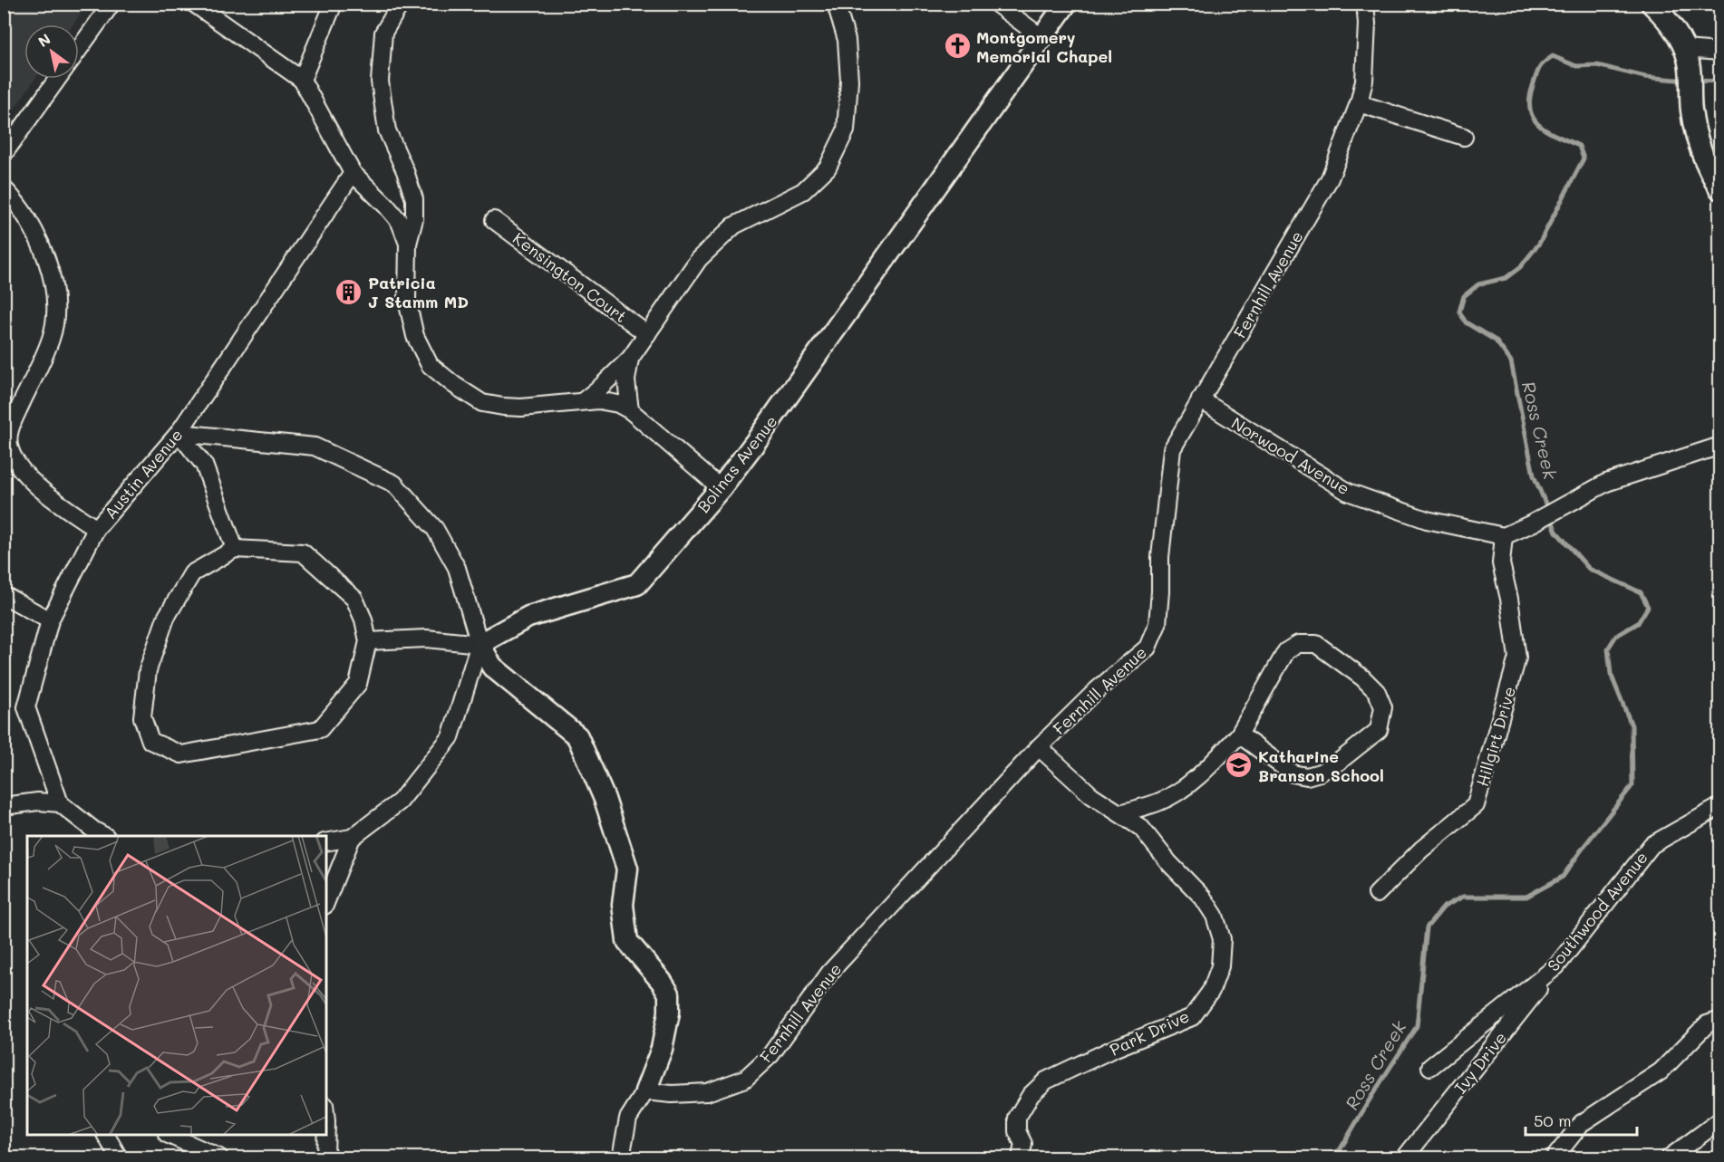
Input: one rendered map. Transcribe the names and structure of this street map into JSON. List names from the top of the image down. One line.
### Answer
{"streets":{"street":["Kensington Court","Fernhill Avenue","Norwood Avenue","Bolinas Avenue","Austin Avenue","Hillgirt Drive","Southwood Avenue","Park Drive","Ivy Drive"]},"crossings":[["Fernhill Avenue","Norwood Avenue"],["Fernhill Avenue","Park Drive"],["Norwood Avenue","Hillgirt Drive"],["Southwood Avenue","Ivy Drive"]],"water":["Ross Creek"],"places":{"church":["Montgomery Memorial Chapel"],"building":["Patricia J Stamm MD"],"school or university":["Katharine Branson School"]},"scale_bar":"50 m","north":"top left"}
